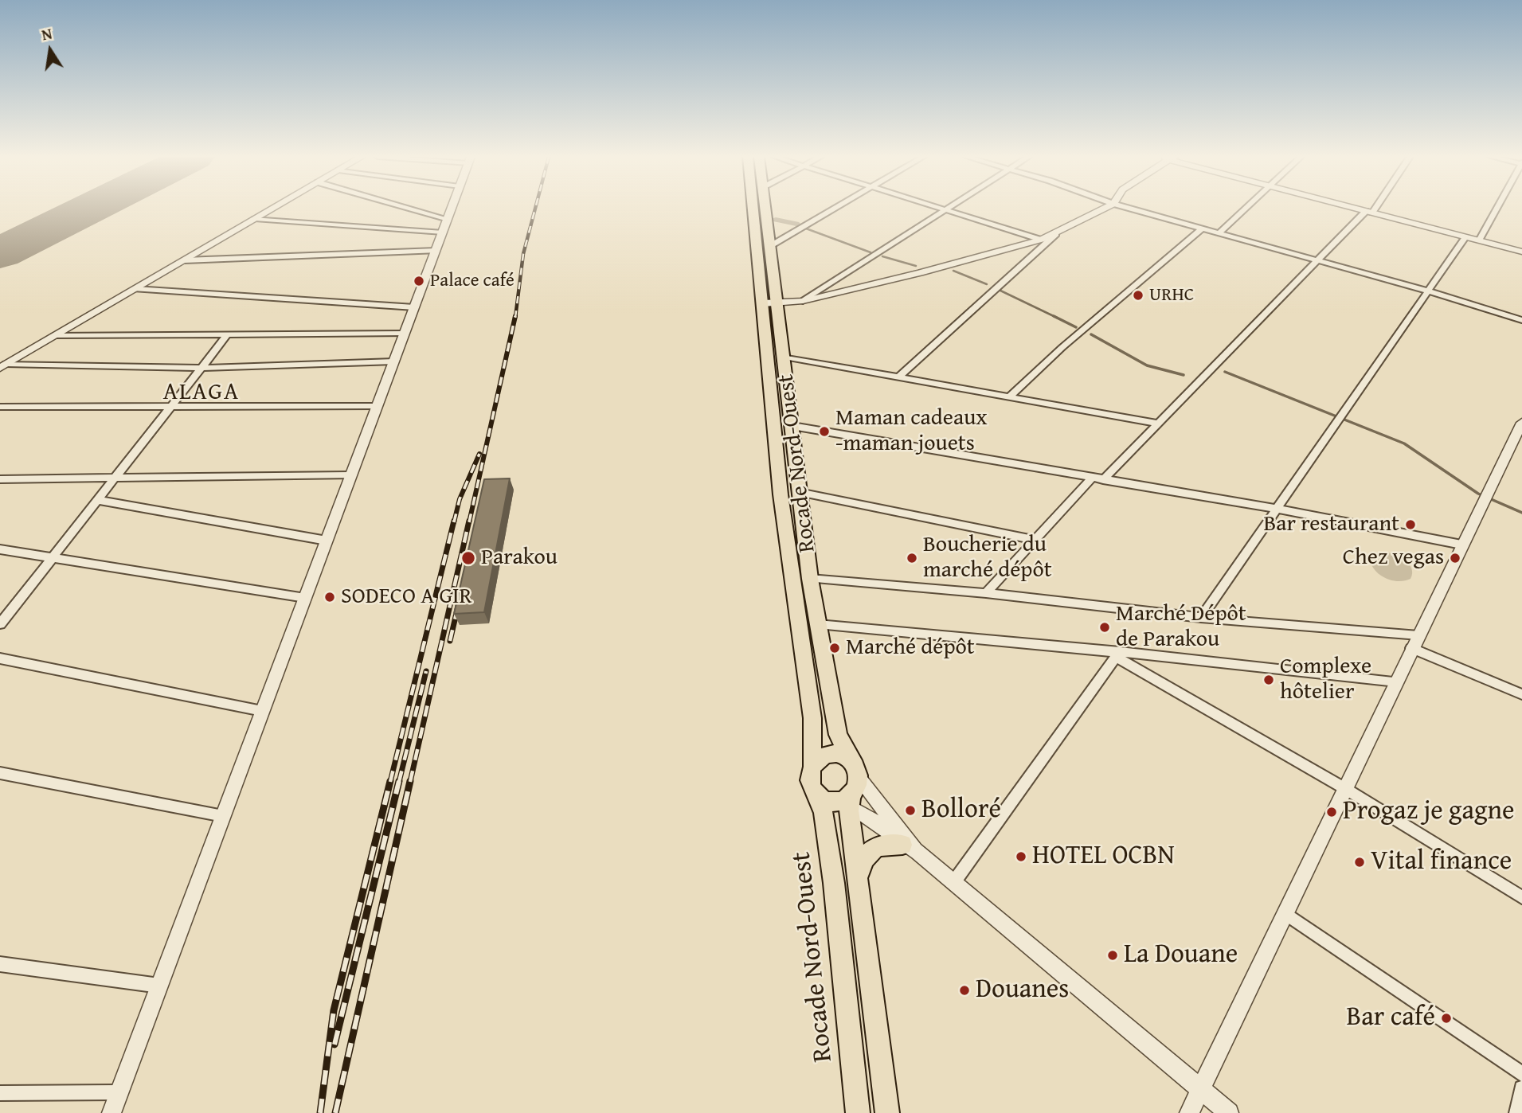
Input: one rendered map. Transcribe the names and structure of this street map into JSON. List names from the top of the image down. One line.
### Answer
{"streets":{"main road":["Rocade Nord-Ouest"]},"districts":["ALAGA"],"places":["Palace café","URHC","Maman cadeaux -maman jouets","Bar restaurant","Parakou","Boucherie du marché dépôt","Chez vegas","SODECO A GIR","Marché Dépôt de Parakou","Marché dépôt","Complexe hôtelier","Bolloré","Progaz je gagne","HOTEL OCBN","Vital finance","La Douane","Douanes","Bar café"],"north":"top"}
